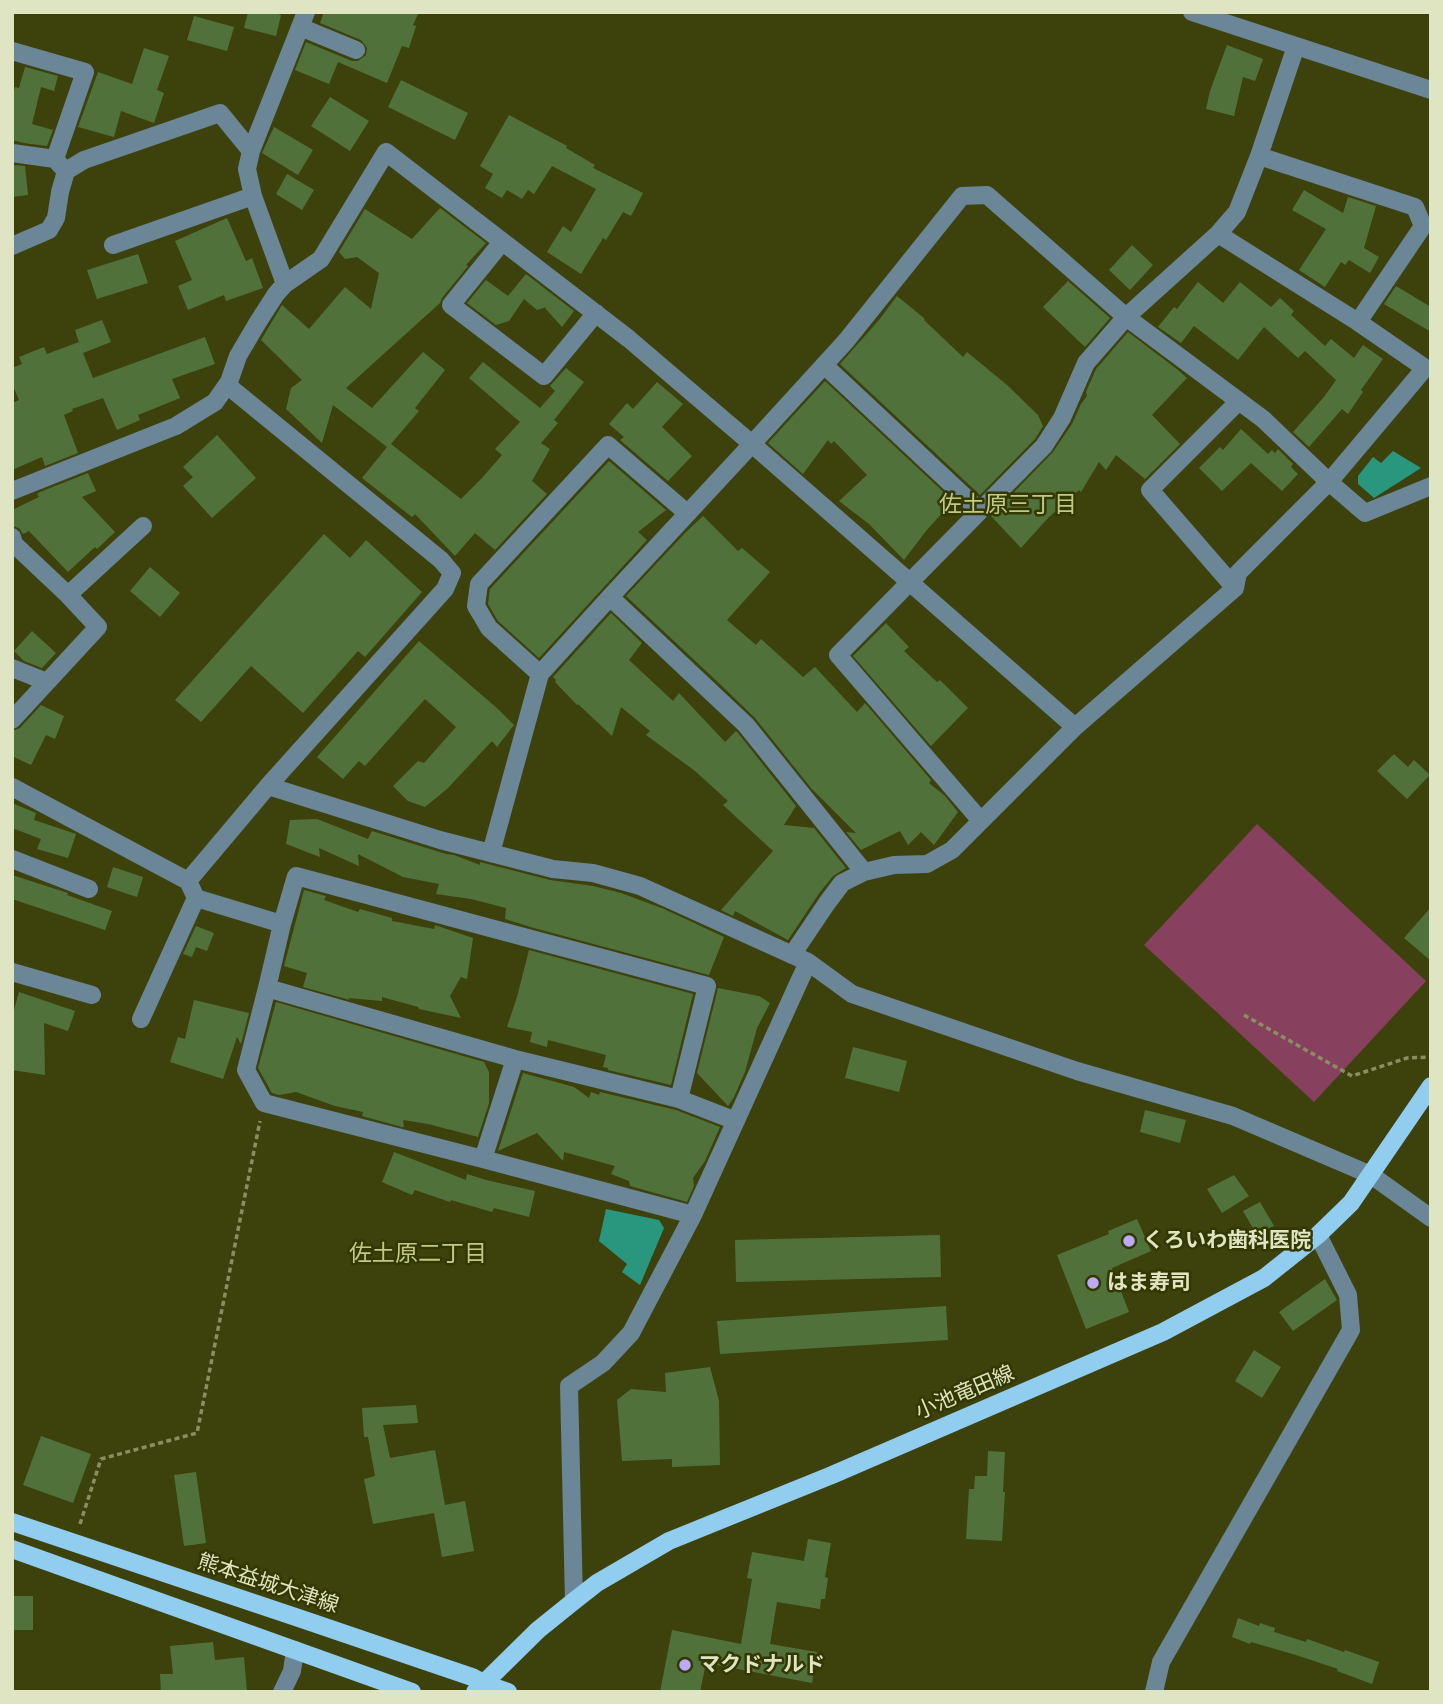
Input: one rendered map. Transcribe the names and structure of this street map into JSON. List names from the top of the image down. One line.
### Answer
{"streets":{"main road":["小池竜田線","熊本益城大津線"]},"crossings":[["小池竜田線","熊本益城大津線"]],"districts":["佐土原三丁目","佐土原二丁目"],"places":["くろいわ歯科医院","はま寿司","マクドナルド"]}
